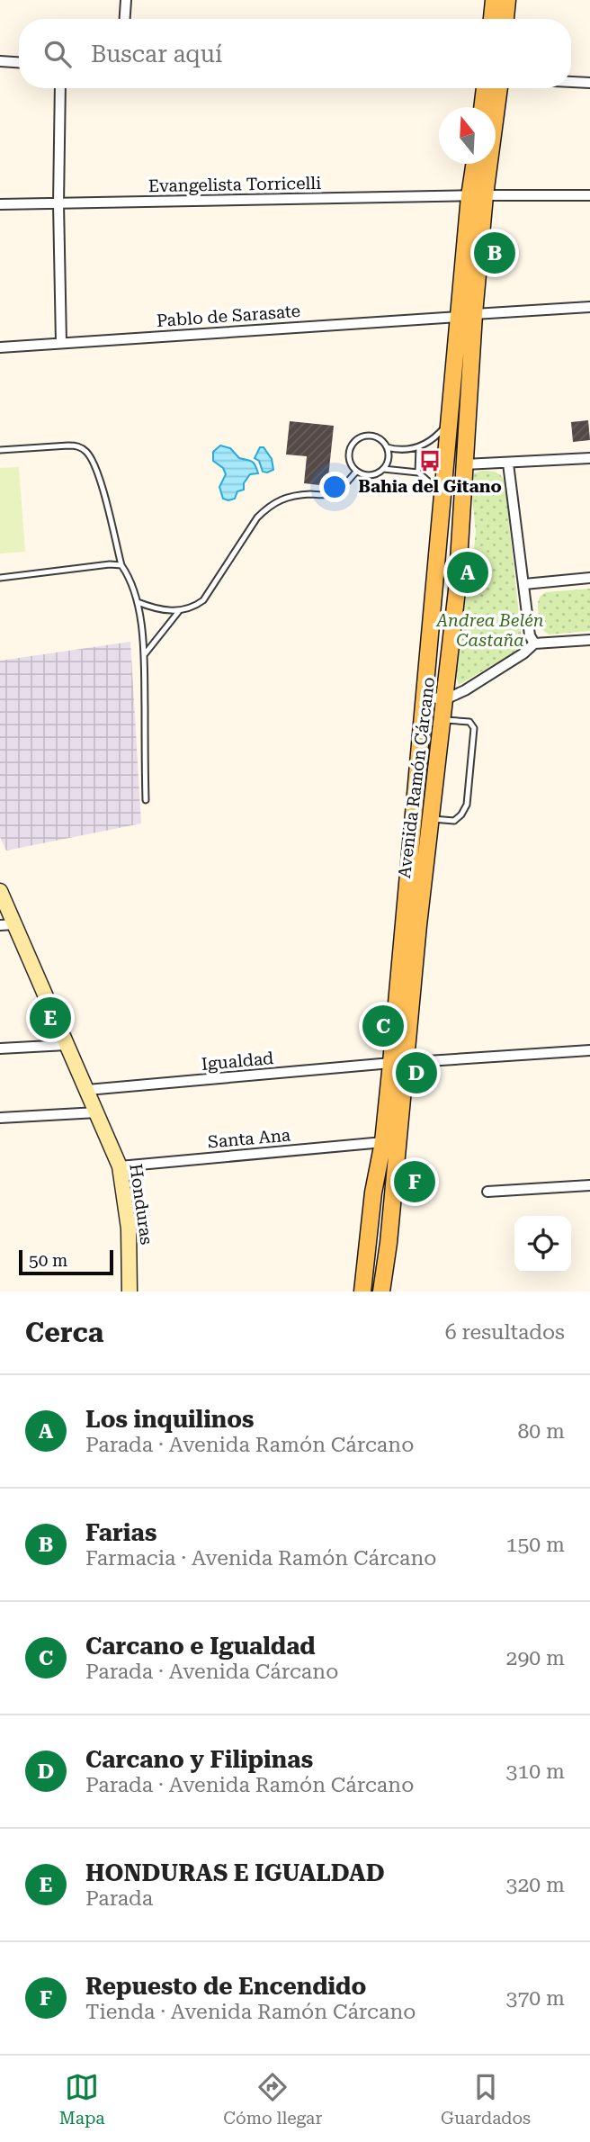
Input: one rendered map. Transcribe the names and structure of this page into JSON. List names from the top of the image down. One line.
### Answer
{"streets":{"main road":["Avenida Ramón Cárcano","Honduras"],"street":["Evangelista Torricelli","Pablo de Sarasate","Igualdad","Santa Ana"]},"crossings":[["Evangelista Torricelli","Avenida Ramón Cárcano"],["Pablo de Sarasate","Avenida Ramón Cárcano"],["Igualdad","Honduras"],["Santa Ana","Honduras"]],"parks":["Andrea Belén Castaña"],"places":{"bus stop":["Bahia del Gitano"]},"scale_bar":"50 m","north":"top","page":{"search":"Buscar aquí","pins":["B","A","E","C","D","F"],"scale":"50 m","heading":["Cerca","6 resultados"],"list":[{"mark":"A","name":"Los inquilinos","note":"Parada · Avenida Ramón Cárcano","value":"80 m"},{"mark":"B","name":"Farias","note":"Farmacia · Avenida Ramón Cárcano","value":"150 m"},{"mark":"C","name":"Carcano e Igualdad","note":"Parada · Avenida Cárcano","value":"290 m"},{"mark":"D","name":"Carcano y Filipinas","note":"Parada · Avenida Ramón Cárcano","value":"310 m"},{"mark":"E","name":"HONDURAS E IGUALDAD","note":"Parada","value":"320 m"},{"mark":"F","name":"Repuesto de Encendido","note":"Tienda · Avenida Ramón Cárcano","value":"370 m"}],"nav":["Mapa","Cómo llegar","Guardados"]}}
